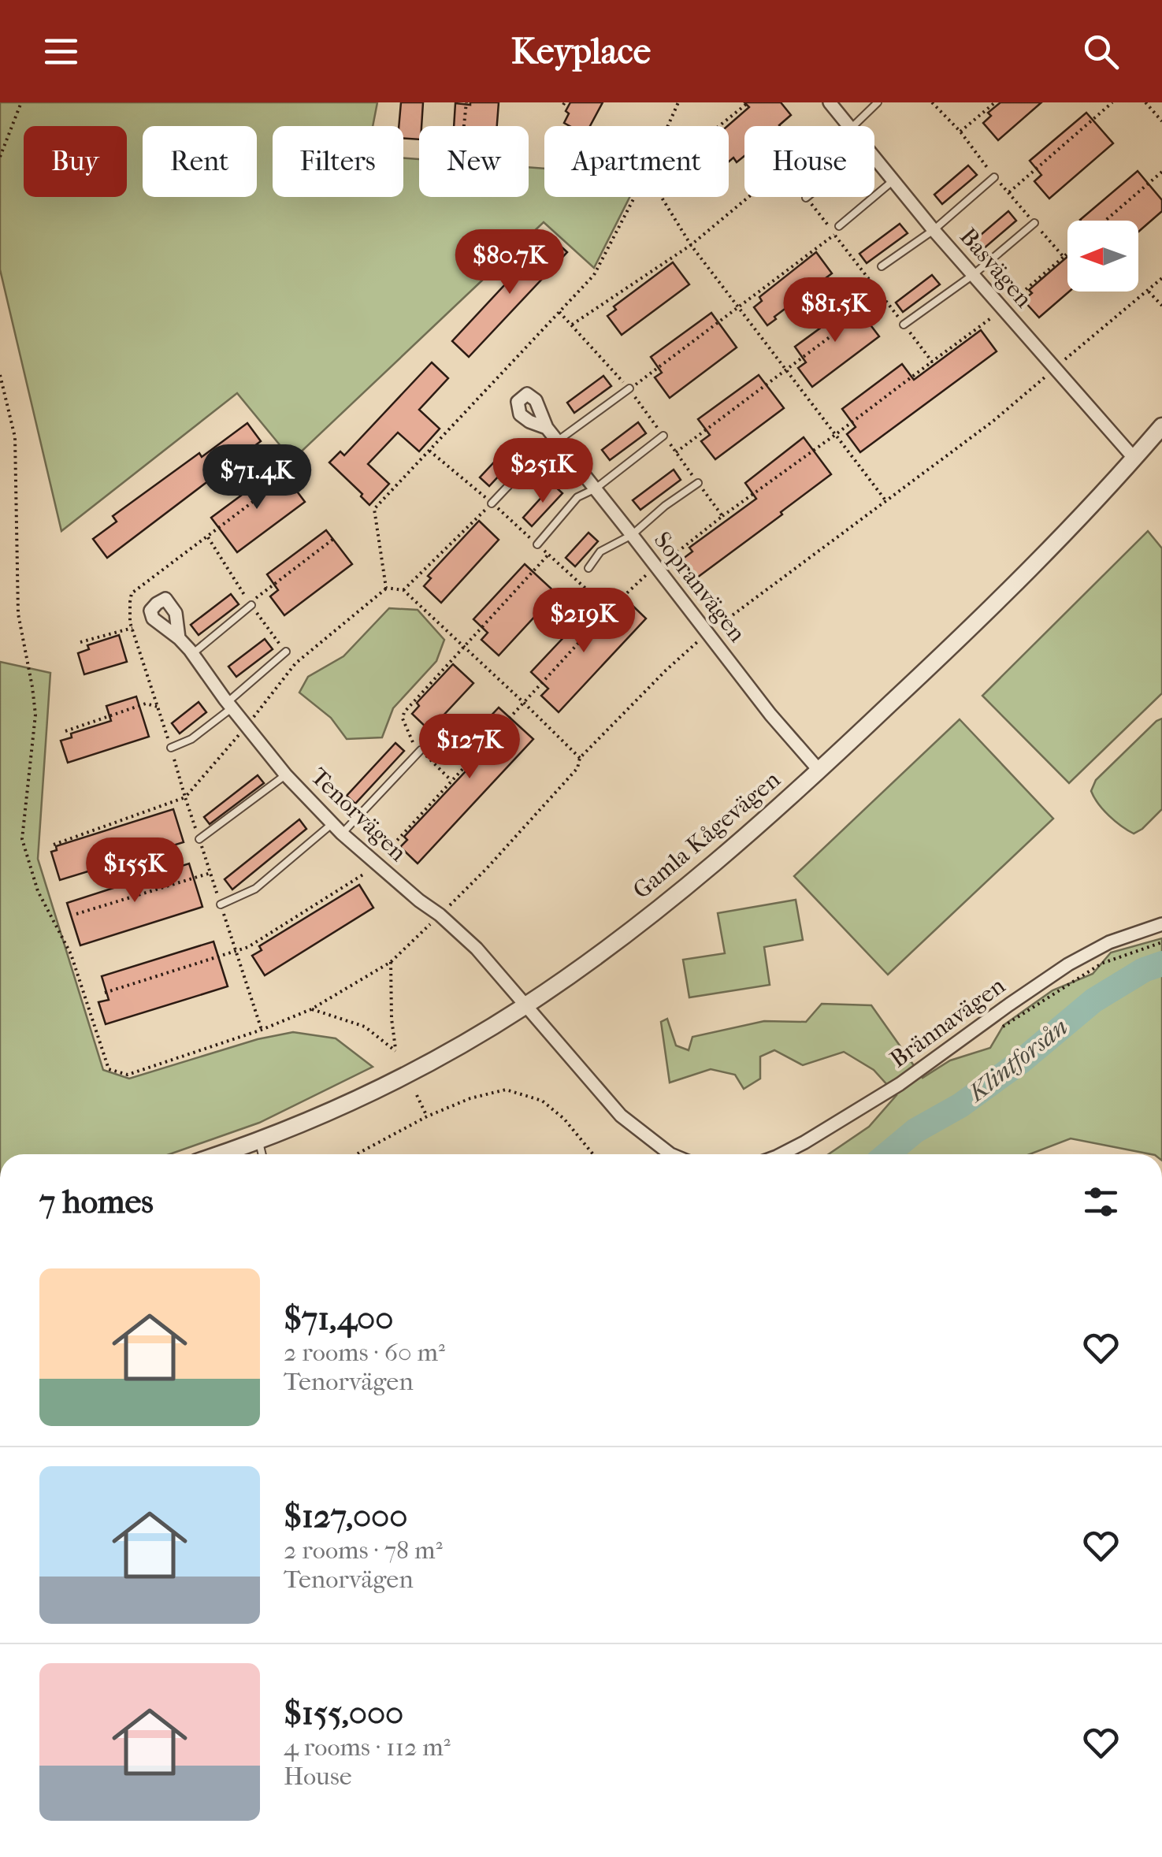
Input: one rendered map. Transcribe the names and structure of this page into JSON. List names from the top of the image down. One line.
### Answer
{"streets":{"street":["Basvägen","Sopranvägen","Tenorvägen","Gamla Kågevägen","Brännavägen"]},"crossings":[["Basvägen","Gamla Kågevägen"],["Sopranvägen","Gamla Kågevägen"],["Tenorvägen","Gamla Kågevägen"]],"water":["Klintforsån"],"north":"left","page":{"header":"Keyplace","chip":["Buy","Rent","Filters","New","Apartment","House"],"price":["$80.7K","$81.5K","$251K","$71.4K","$219K","$127K","$155K"],"heading":"7 homes","list":[{"name":"$71,400","note":"2 rooms · 60 m² · Tenorvägen"},{"name":"$127,000","note":"2 rooms · 78 m² · Tenorvägen"},{"name":"$155,000","note":"4 rooms · 112 m² · House"}]}}
